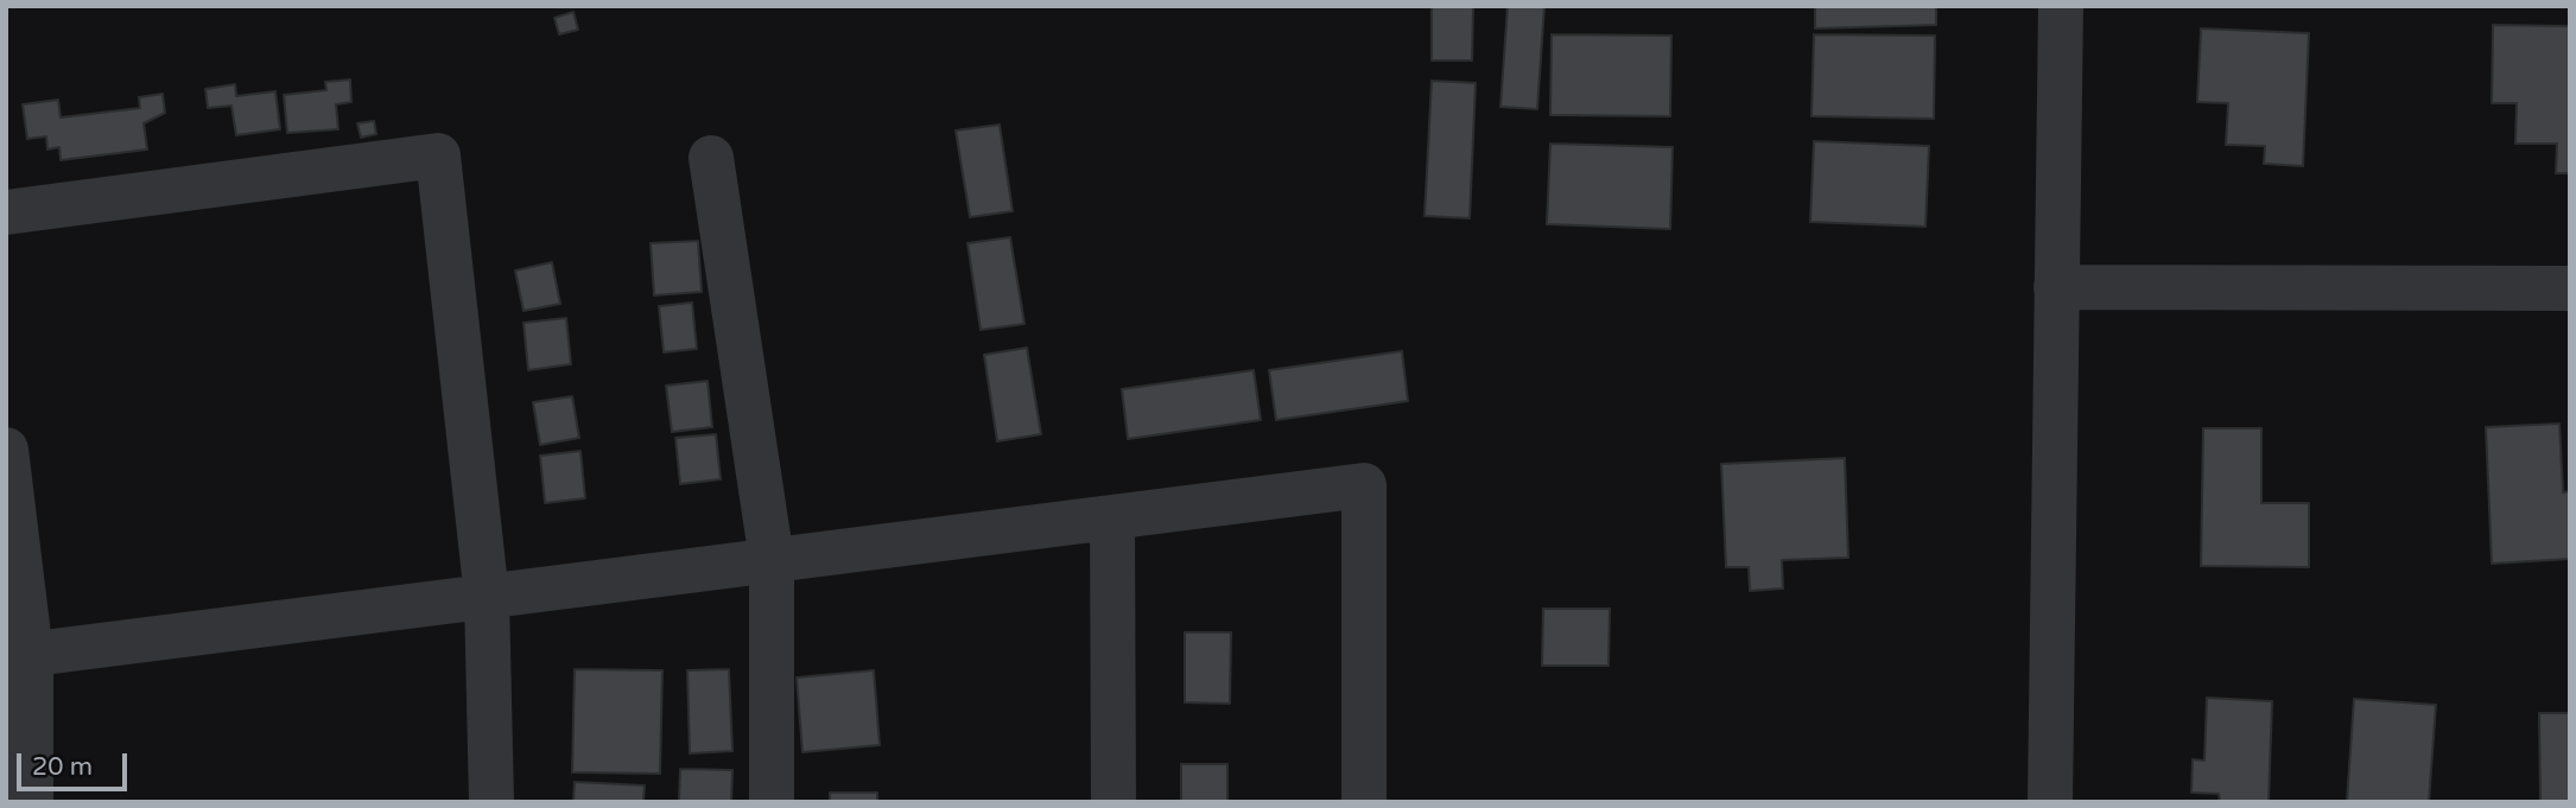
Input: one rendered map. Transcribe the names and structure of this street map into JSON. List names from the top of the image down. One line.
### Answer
{"scale_bar":"20 m"}
